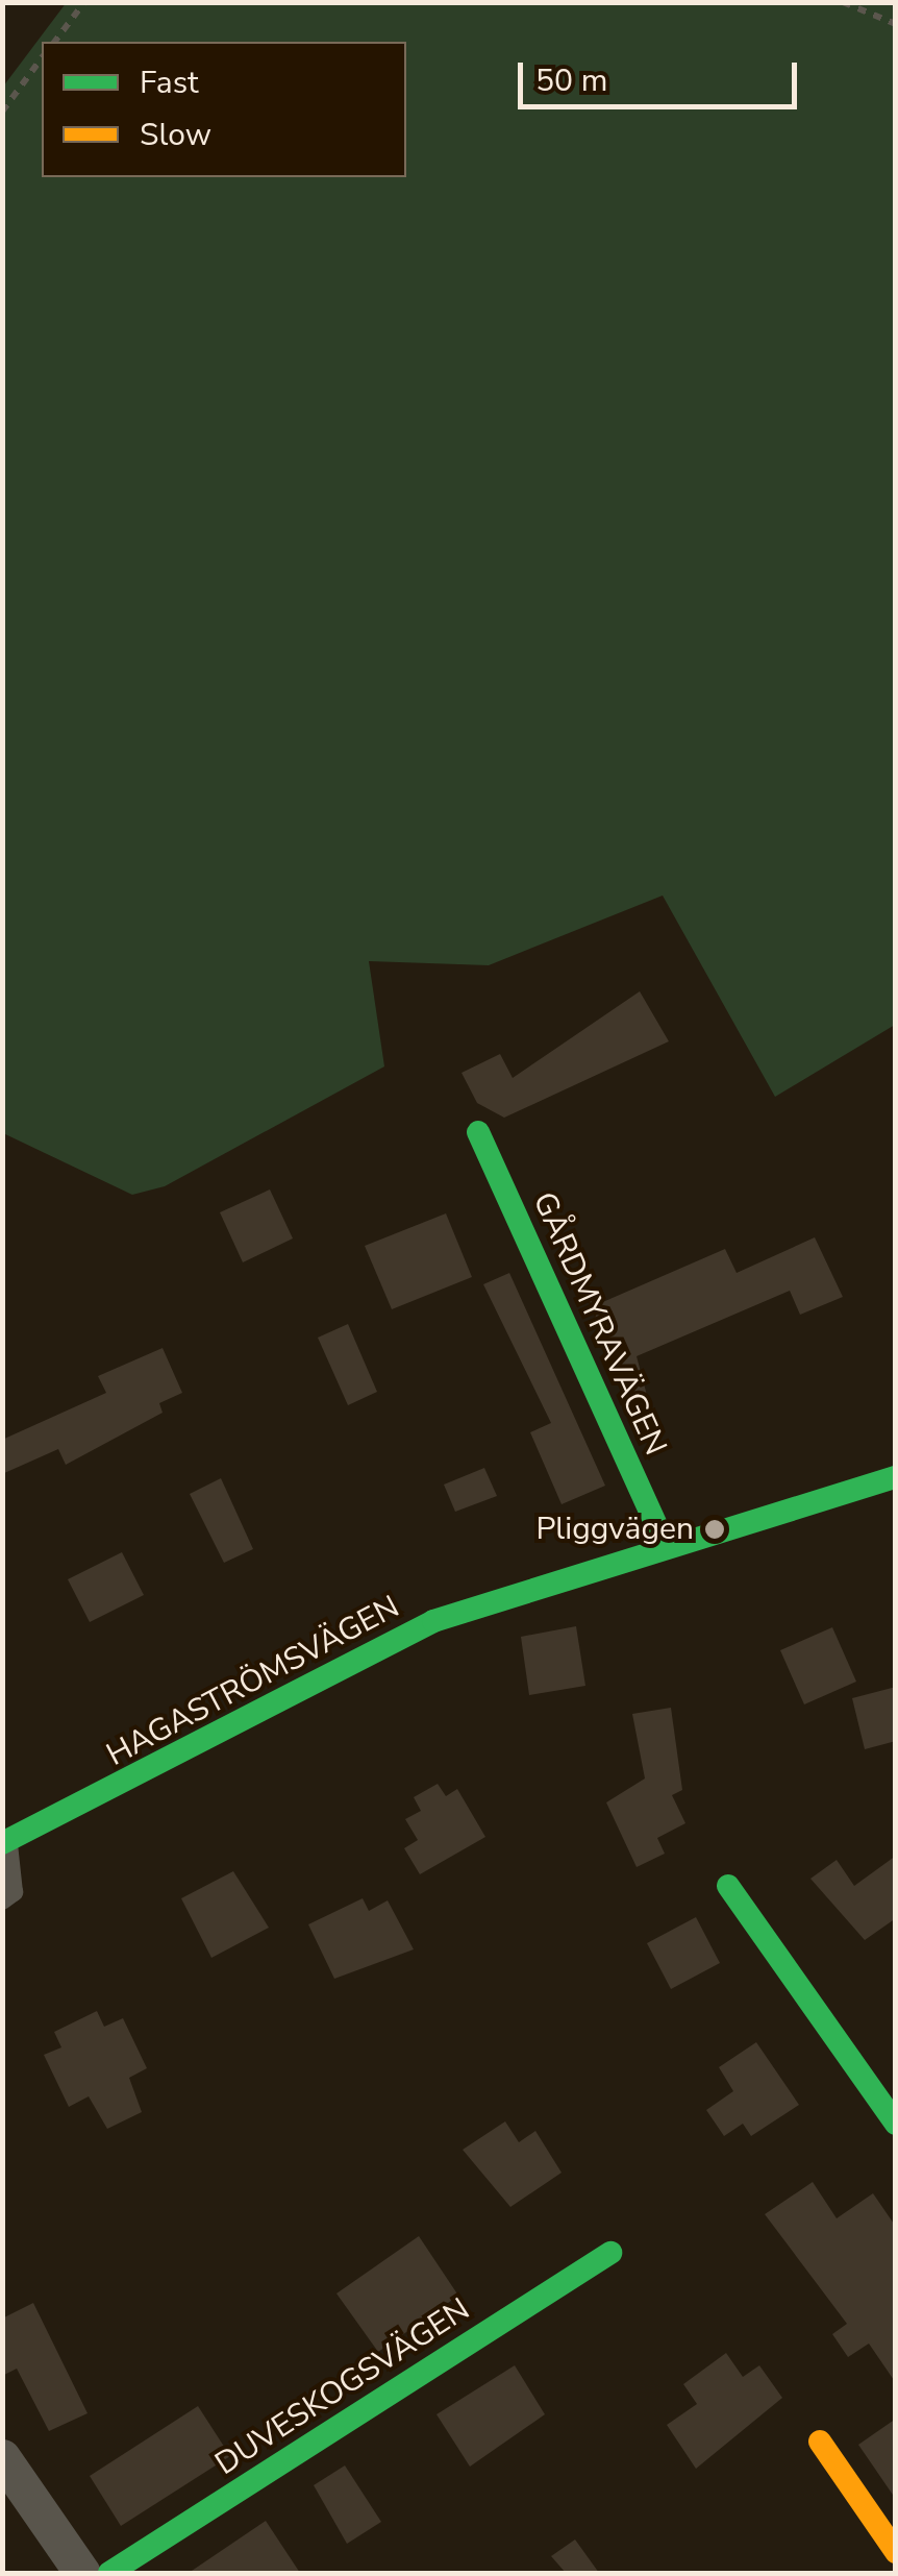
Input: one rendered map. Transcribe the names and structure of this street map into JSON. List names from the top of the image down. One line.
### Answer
{"streets":{"street":["GÅRDMYRAVÄGEN","HAGASTRÖMSVÄGEN","DUVESKOGSVÄGEN"]},"crossings":[["GÅRDMYRAVÄGEN","HAGASTRÖMSVÄGEN"]],"places":["Pliggvägen"],"legend":["Fast","Slow"],"scale_bar":"50 m"}
